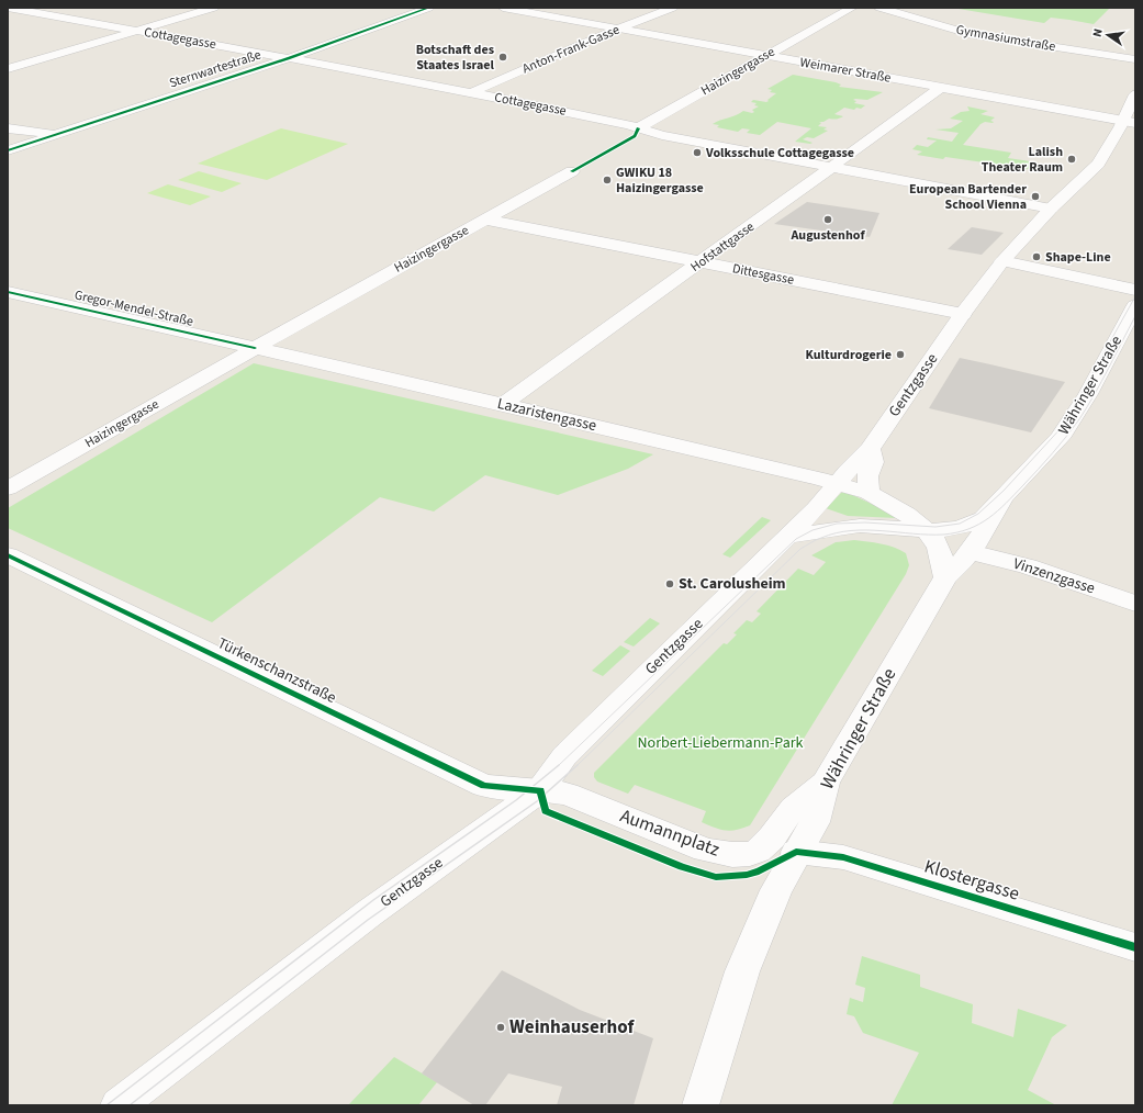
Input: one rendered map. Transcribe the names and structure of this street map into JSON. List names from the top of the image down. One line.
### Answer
{"streets":{"street":["Cottagegasse","Gymnasiumstraße","Anton-Frank-Gasse","Sternwartestraße","Weimarer Straße","Haizingergasse","Hofstattgasse","Dittesgasse","Gregor-Mendel-Straße","Gentzgasse","Währinger Straße","Lazaristengasse","Vinzenzgasse","Türkenschanzstraße","Aumannplatz","Klostergasse"]},"crossings":[["Cottagegasse","Anton-Frank-Gasse"],["Cottagegasse","Sternwartestraße"],["Cottagegasse","Haizingergasse"],["Cottagegasse","Hofstattgasse"],["Cottagegasse","Gentzgasse"],["Anton-Frank-Gasse","Weimarer Straße"],["Weimarer Straße","Haizingergasse"],["Weimarer Straße","Hofstattgasse"],["Weimarer Straße","Gentzgasse"],["Haizingergasse","Dittesgasse"],["Haizingergasse","Gregor-Mendel-Straße"],["Haizingergasse","Lazaristengasse"],["Hofstattgasse","Dittesgasse"],["Hofstattgasse","Lazaristengasse"],["Dittesgasse","Gentzgasse"],["Gregor-Mendel-Straße","Lazaristengasse"],["Gentzgasse","Lazaristengasse"],["Gentzgasse","Türkenschanzstraße"],["Gentzgasse","Aumannplatz"],["Währinger Straße","Vinzenzgasse"],["Währinger Straße","Aumannplatz"],["Währinger Straße","Klostergasse"],["Türkenschanzstraße","Aumannplatz"]],"parks":["Norbert-Liebermann-Park"],"places":["Botschaft des Staates Israel","Volksschule Cottagegasse","Lalish Theater Raum","GWIKU 18 Haizingergasse","European Bartender School Vienna","Augustenhof","Shape-Line","Kulturdrogerie","St. Carolusheim","Weinhauserhof"],"north":"left"}
